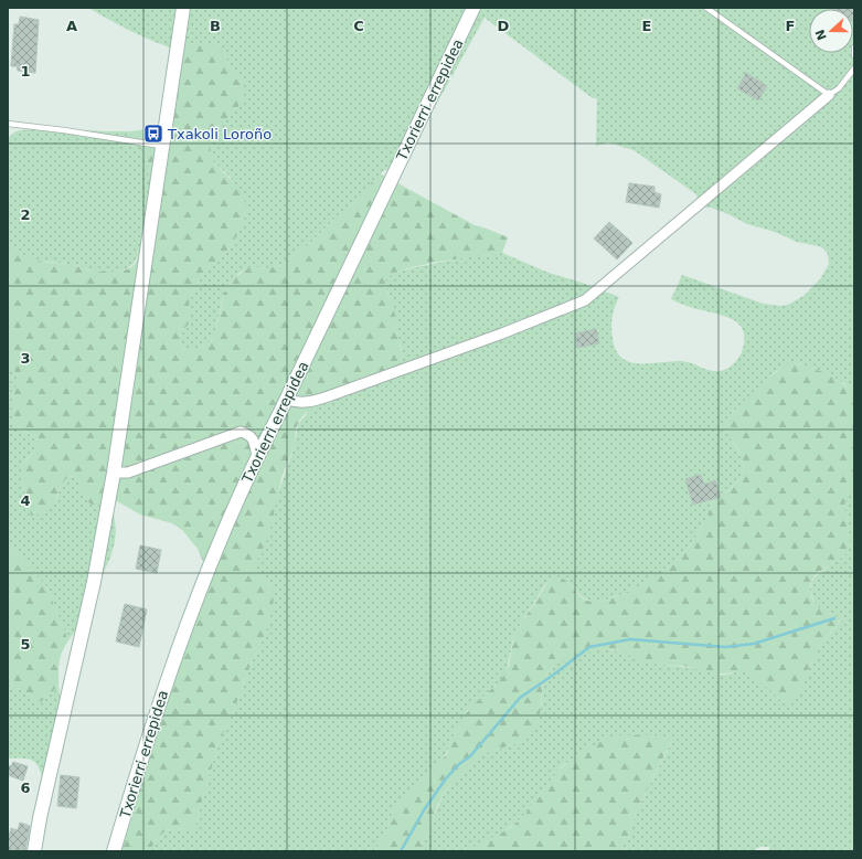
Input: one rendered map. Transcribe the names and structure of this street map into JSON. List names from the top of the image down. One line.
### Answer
{"streets":{"street":["Txorierri errepidea"]},"places":{"bus stop":["Txakoli Loroño"]},"north":"left","grid":{"columns":["A","B","C","D","E","F"],"rows":["1","2","3","4","5","6"]}}
